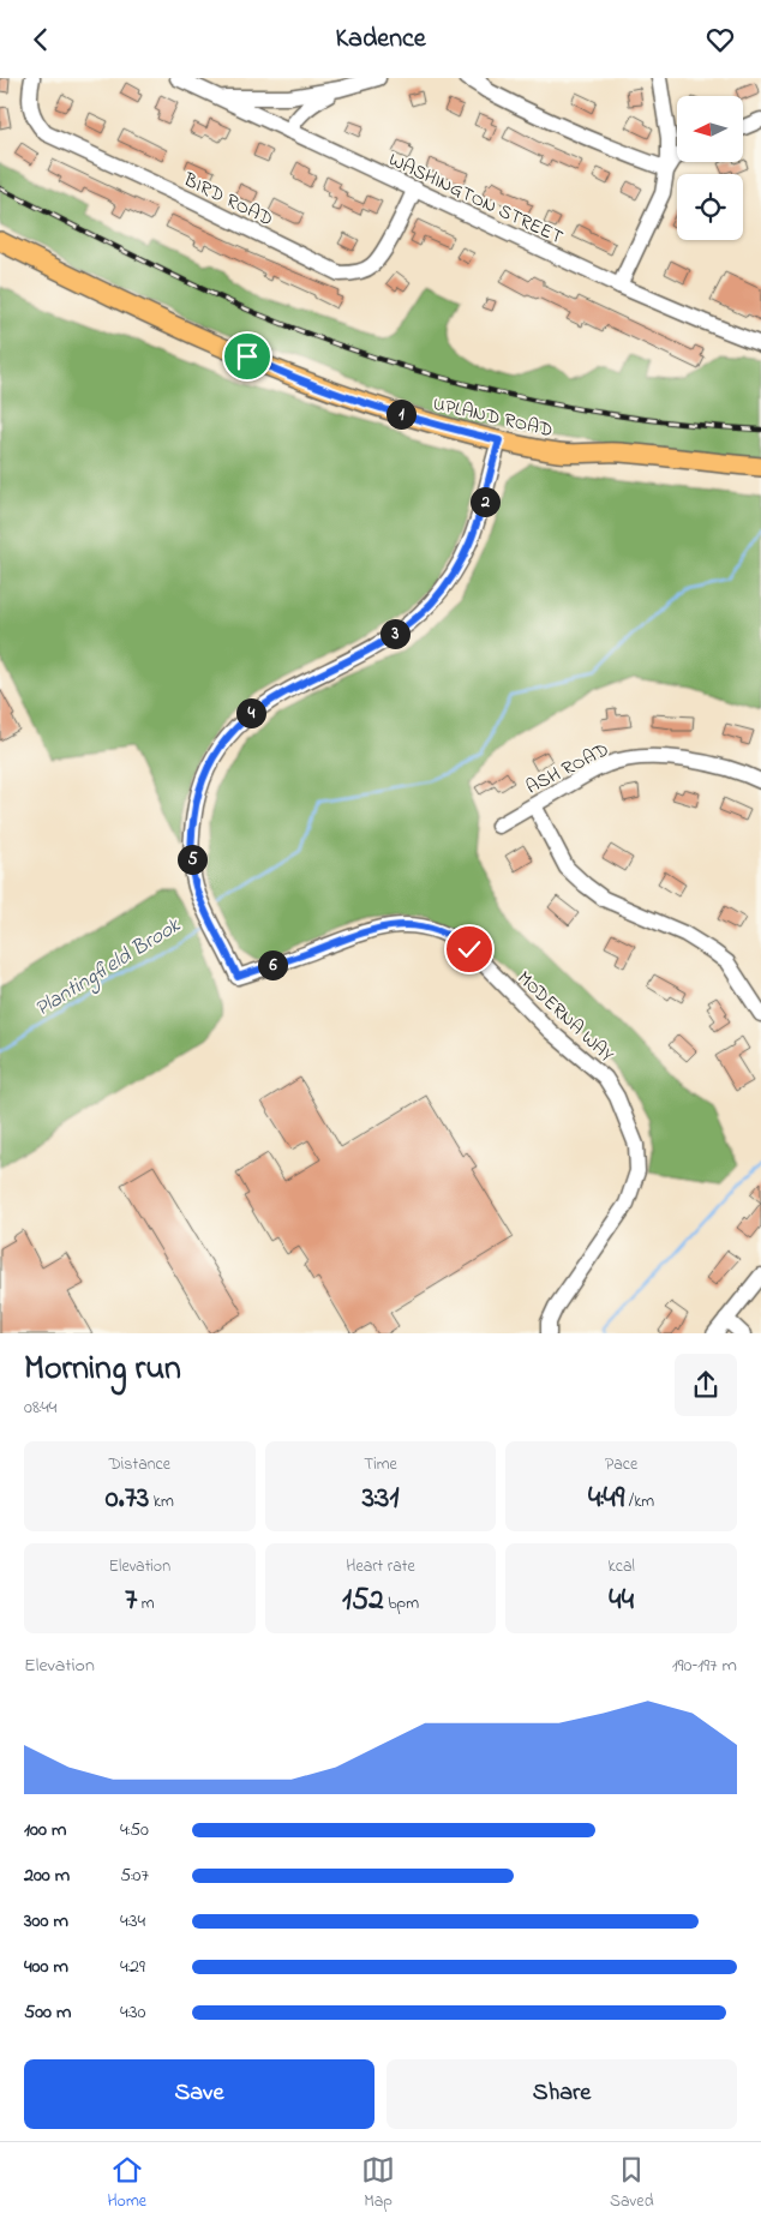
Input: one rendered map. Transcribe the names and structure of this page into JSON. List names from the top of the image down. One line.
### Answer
{"streets":{"main road":["UPLAND ROAD"],"street":["WASHINGTON STREET","BIRD ROAD","ASH ROAD","MODERNA WAY"]},"crossings":[["WASHINGTON STREET","BIRD ROAD"],["UPLAND ROAD","MODERNA WAY"]],"water":["Plantingfield Brook"],"north":"left","page":{"header":"Kadence","pins":["1","2","3","4","5","6"],"heading":["Morning run","08:44"],"stats":[["Distance","0.73 km"],["Time","3:31"],["Pace","4:49 /km"],["Elevation","7 m"],["Heart rate","152 bpm"],["kcal","44"]],"chart":["Elevation","190–197 m"],"list":[{"name":"100 m","note":"4:50"},{"name":"200 m","note":"5:07"},{"name":"300 m","note":"4:34"},{"name":"400 m","note":"4:29"},{"name":"500 m","note":"4:30"}],"buttons":["Save","Share"],"tabs":["Home","Map","Saved"]}}
